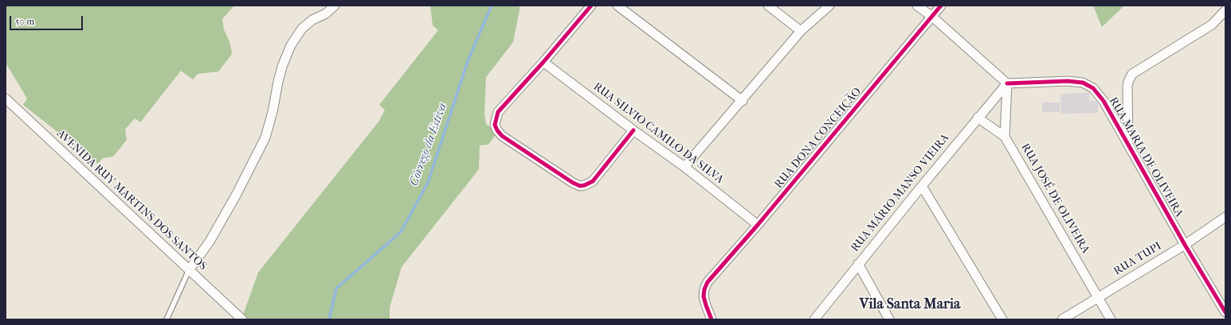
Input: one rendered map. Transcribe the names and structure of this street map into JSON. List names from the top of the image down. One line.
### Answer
{"streets":{"street":["RUA SILVIO CAMILO DA SILVA","RUA DONA CONCEIÇÃO","RUA MARIA DE OLIVEIRA","RUA MÁRIO MANSO VIEIRA","RUA JOSÉ DE OLIVEIRA","AVENIDA RUY MARTINS DOS SANTOS","RUA TUPI"]},"crossings":[["RUA SILVIO CAMILO DA SILVA","RUA DONA CONCEIÇÃO"],["RUA MARIA DE OLIVEIRA","RUA MÁRIO MANSO VIEIRA"],["RUA MARIA DE OLIVEIRA","RUA TUPI"],["RUA JOSÉ DE OLIVEIRA","RUA TUPI"]],"districts":["Vila Santa Maria"],"water":["Córrego da Estiva"],"scale_bar":"50 m"}
